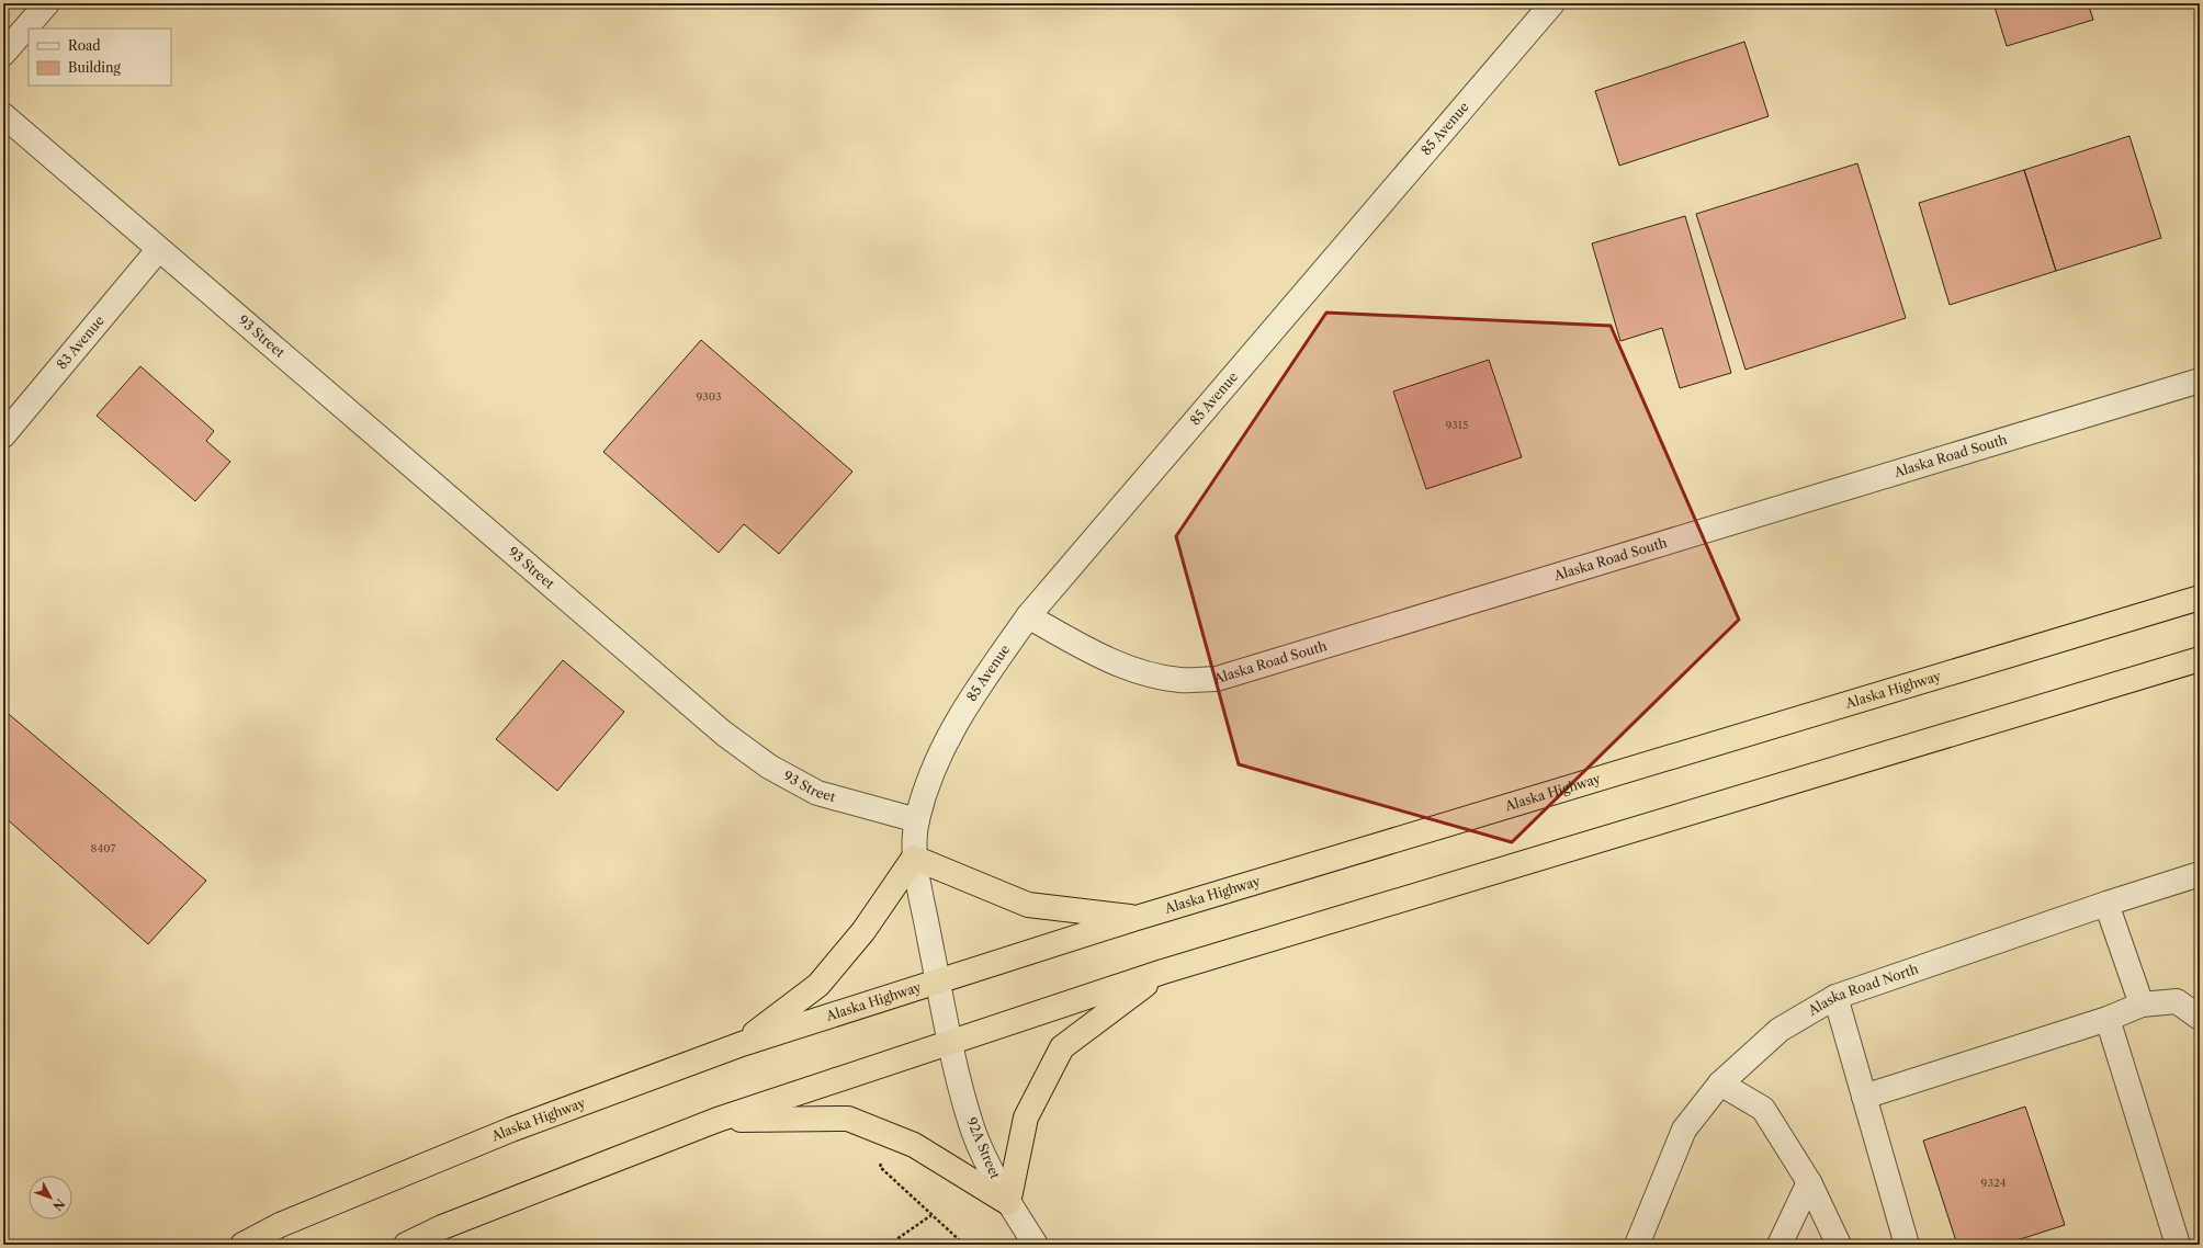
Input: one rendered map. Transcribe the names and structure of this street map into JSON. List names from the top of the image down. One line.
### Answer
{"streets":{"highway":["Alaska Highway"],"street":["85 Avenue","93 Street","83 Avenue","Alaska Road South","Alaska Road North","92A Street"]},"crossings":[["85 Avenue","93 Street"],["85 Avenue","Alaska Road South"],["93 Street","83 Avenue"]],"house_numbers":["9303","9315","8407","9324"],"legend":["Road","Building"],"north":"bottom right"}
